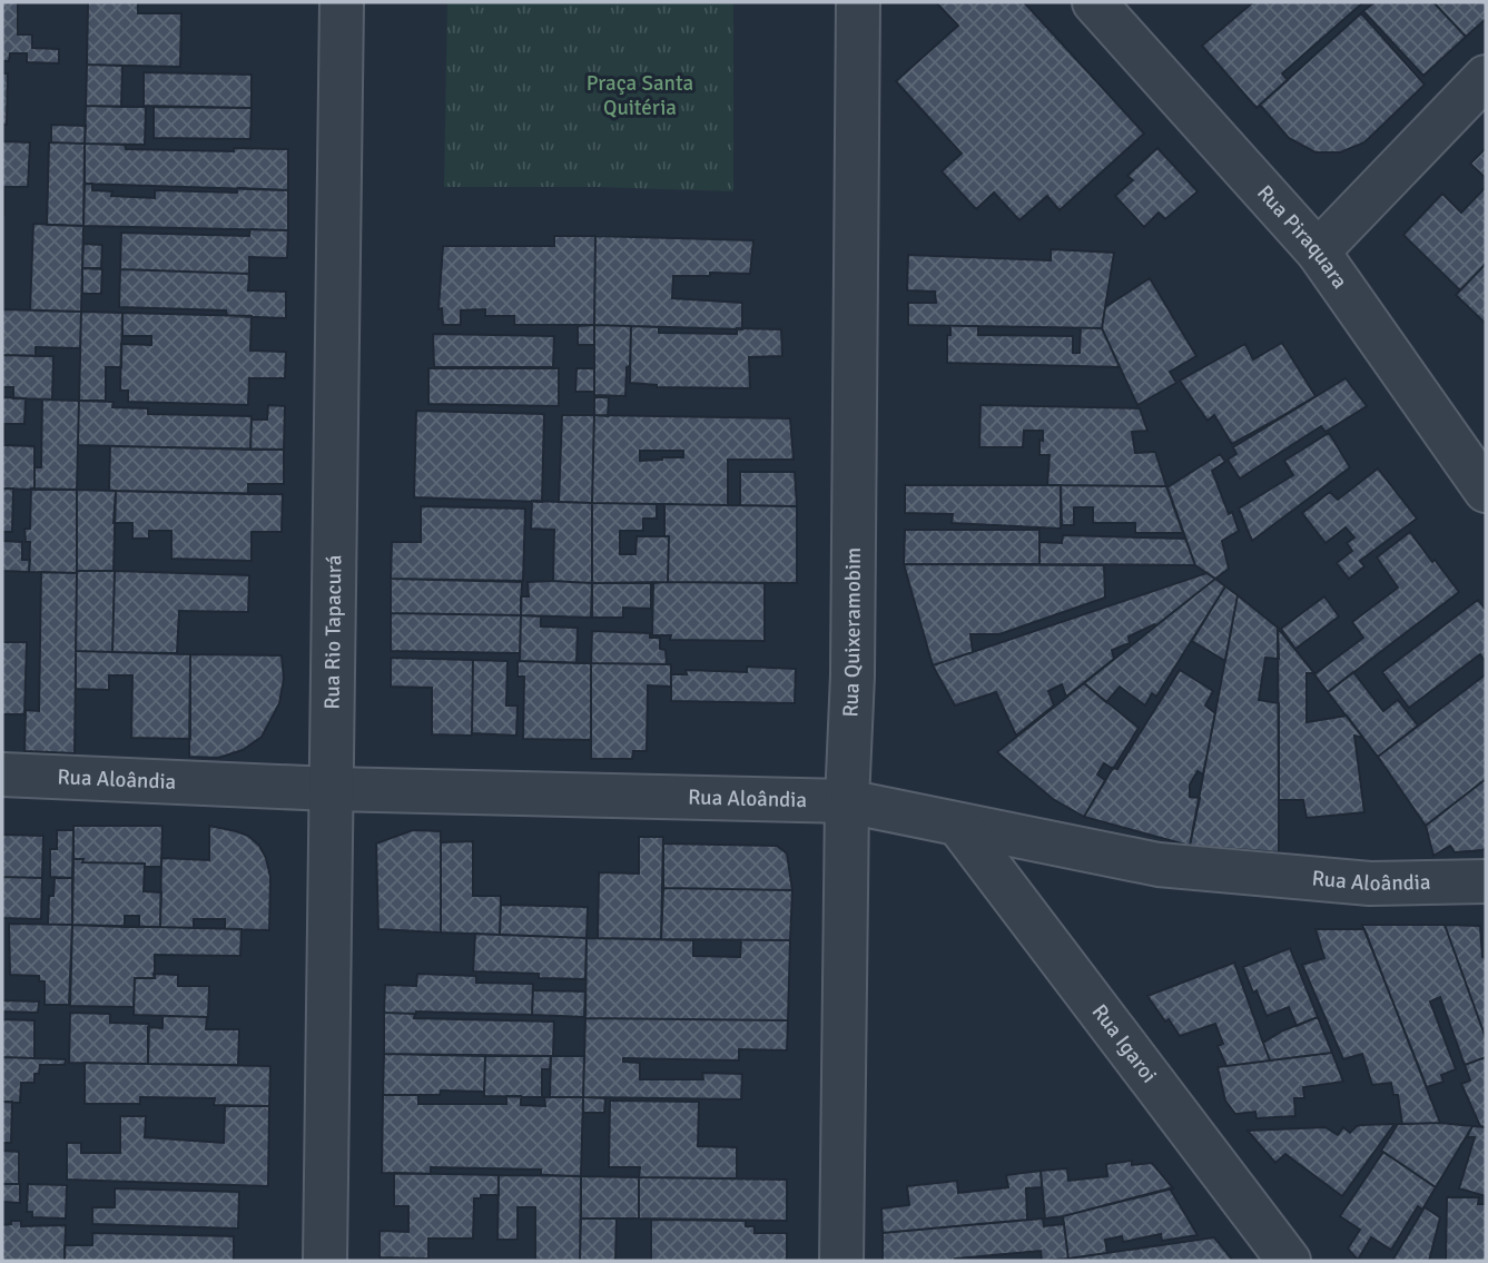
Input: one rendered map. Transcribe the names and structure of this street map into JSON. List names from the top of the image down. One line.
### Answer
{"streets":{"street":["Rua Piraquara","Rua Rio Tapacurá","Rua Quixeramobim","Rua Aloândia","Rua Igaroi"]},"crossings":[["Rua Rio Tapacurá","Rua Aloândia"],["Rua Quixeramobim","Rua Aloândia"],["Rua Aloândia","Rua Igaroi"]],"parks":["Praça Santa Quitéria"]}
